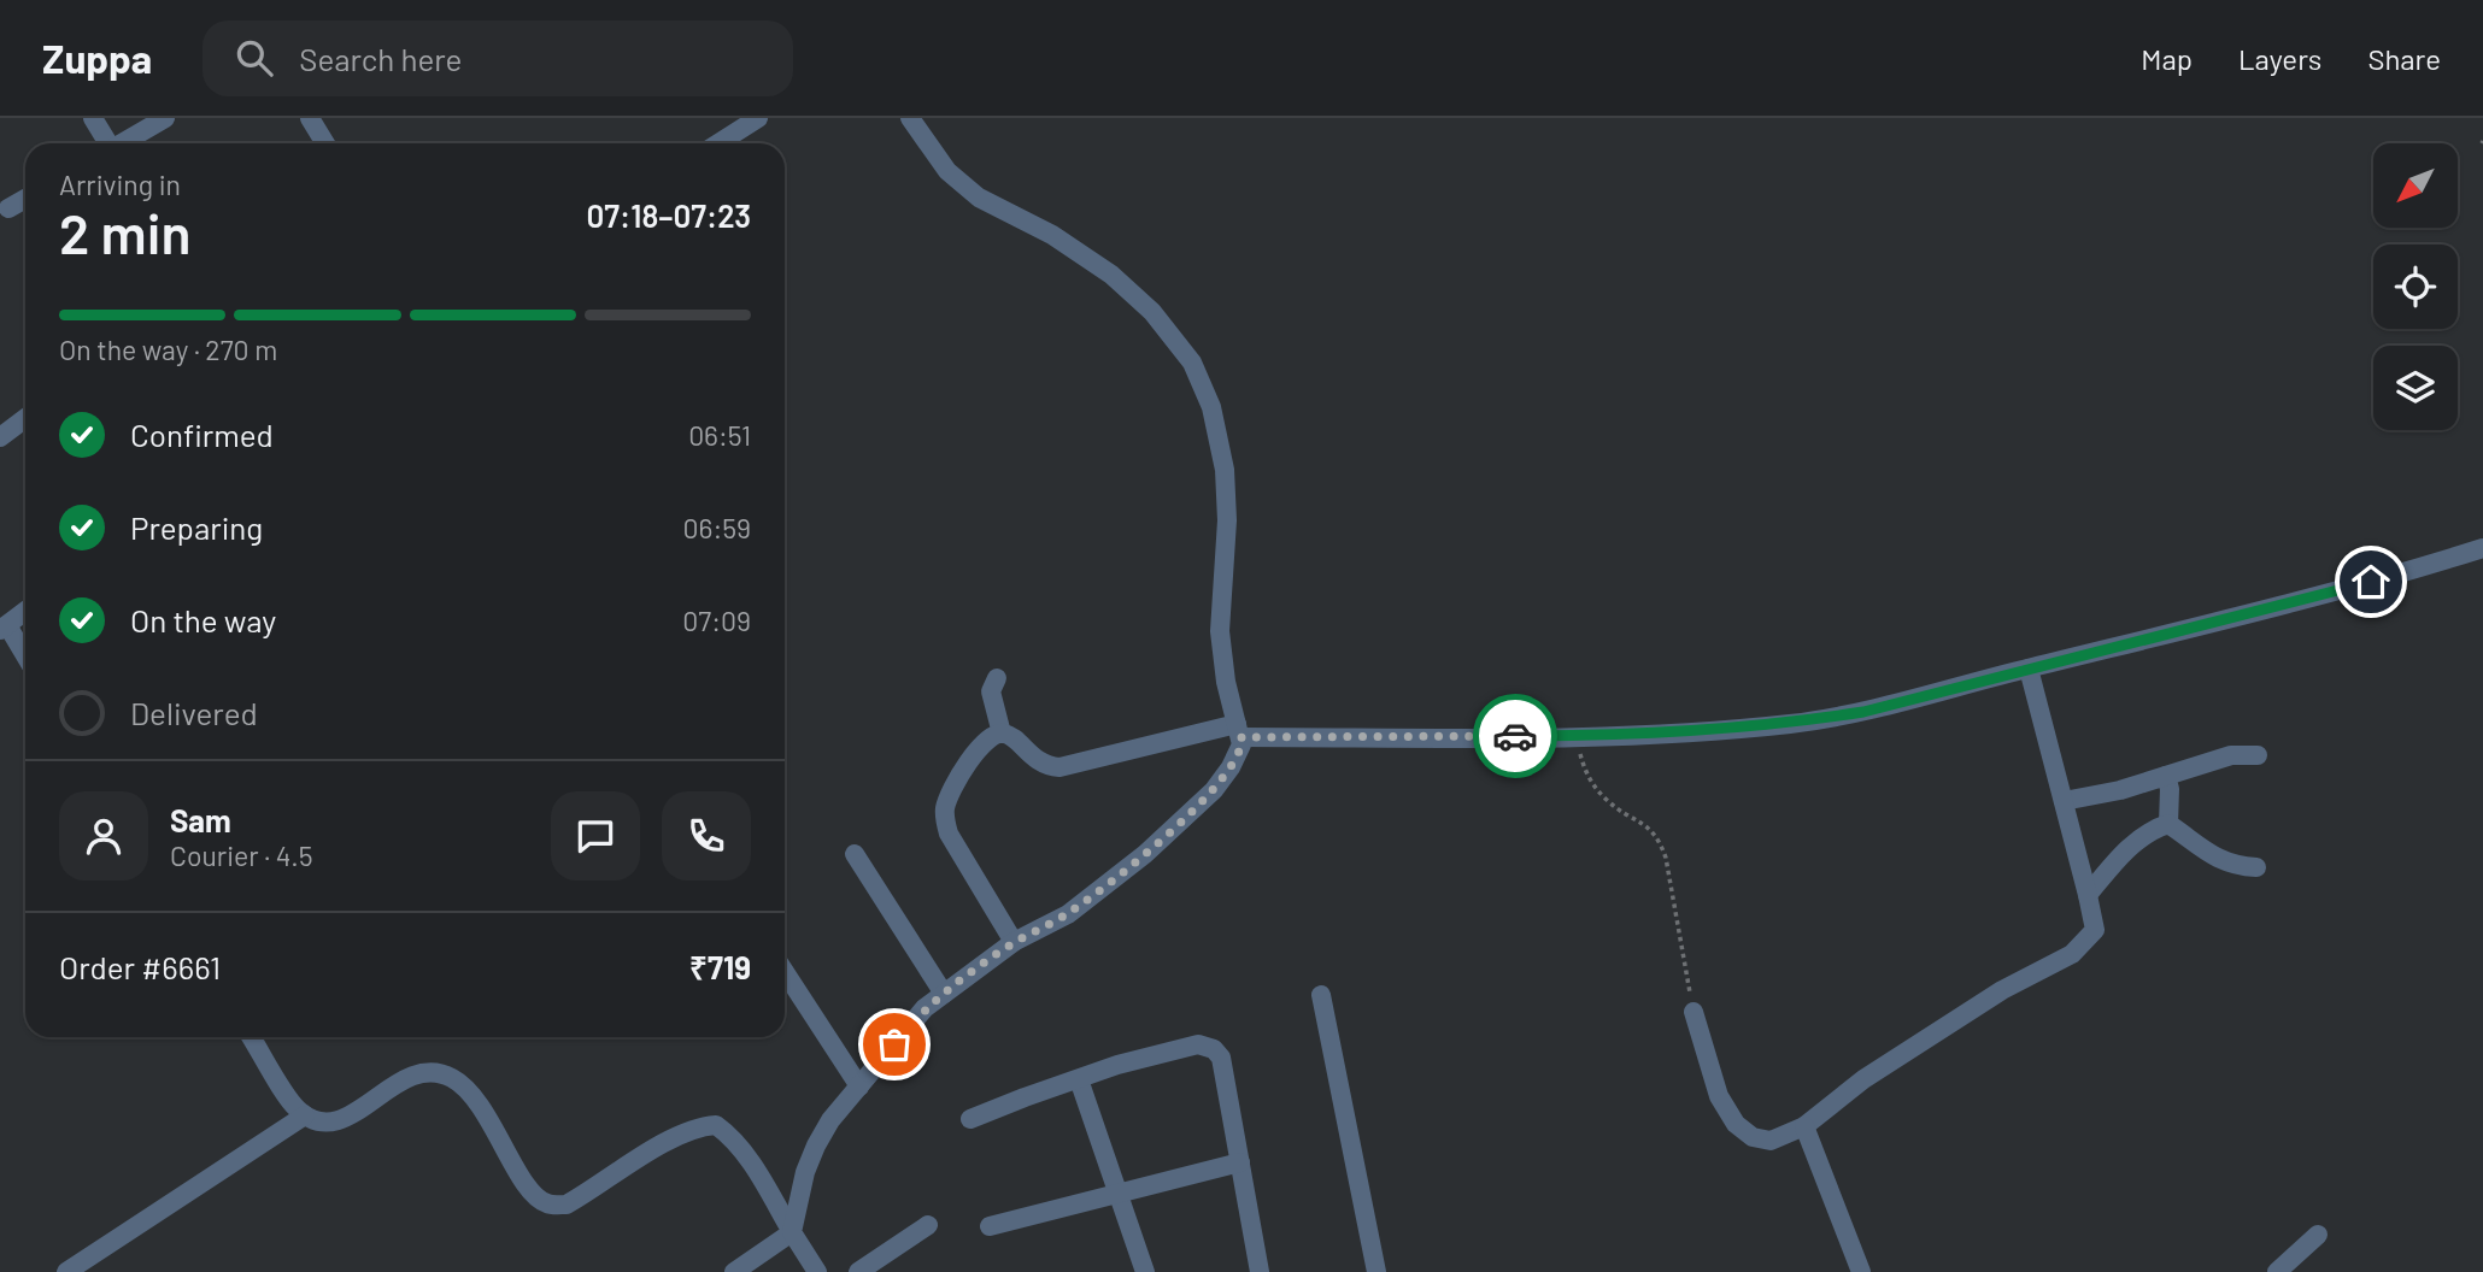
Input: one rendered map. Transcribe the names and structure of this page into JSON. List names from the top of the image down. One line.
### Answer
{"north":"bottom left","page":{"header":"Zuppa","search":"Search here","nav":["Map","Layers","Share"],"heading":["2 min","Arriving in","07:18–07:23"],"panel":["Sam","Courier · 4.5","Order #6661","₹719"],"bar":"On the way · 270 m","list":[["Confirmed","06:51"],["Preparing","06:59"],["On the way","07:09"],"Delivered"]}}
